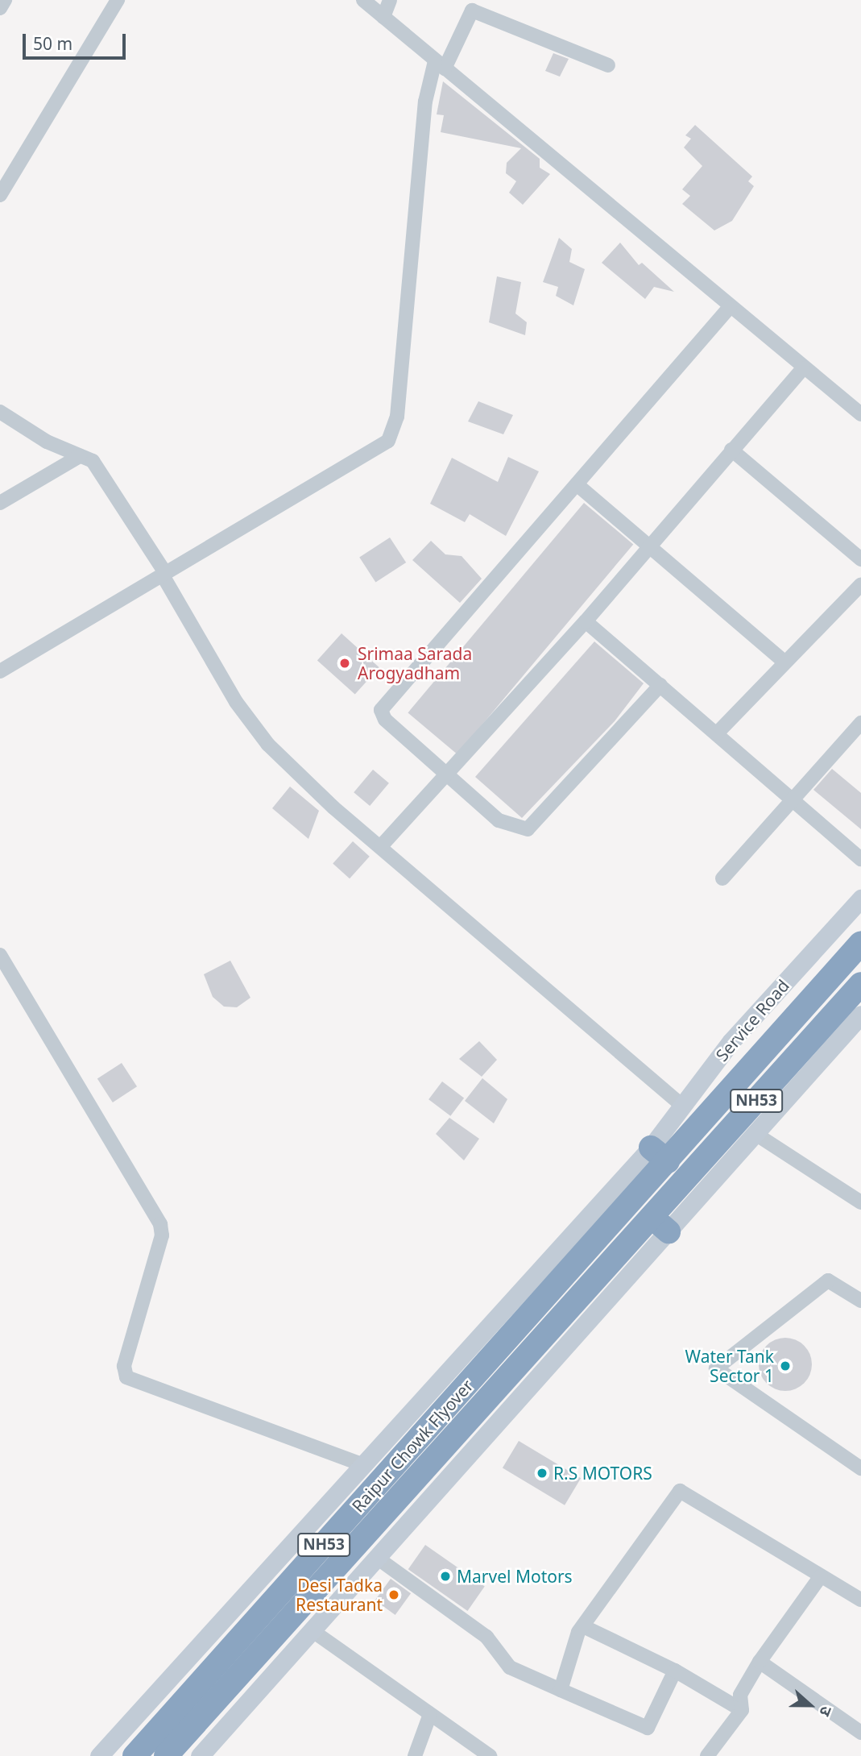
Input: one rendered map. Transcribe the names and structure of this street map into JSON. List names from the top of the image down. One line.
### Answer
{"streets":{"highway":["NH53","Raipur Chowk Flyover"],"street":["Service Road"]},"crossings":[["Service Road","NH53"],["Service Road","Raipur Chowk Flyover"],["NH53","Raipur Chowk Flyover"]],"places":["Srimaa Sarada Arogyadham","Water Tank Sector 1","R.S MOTORS","Marvel Motors","Desi Tadka Restaurant"],"scale_bar":"50 m","north":"right"}
